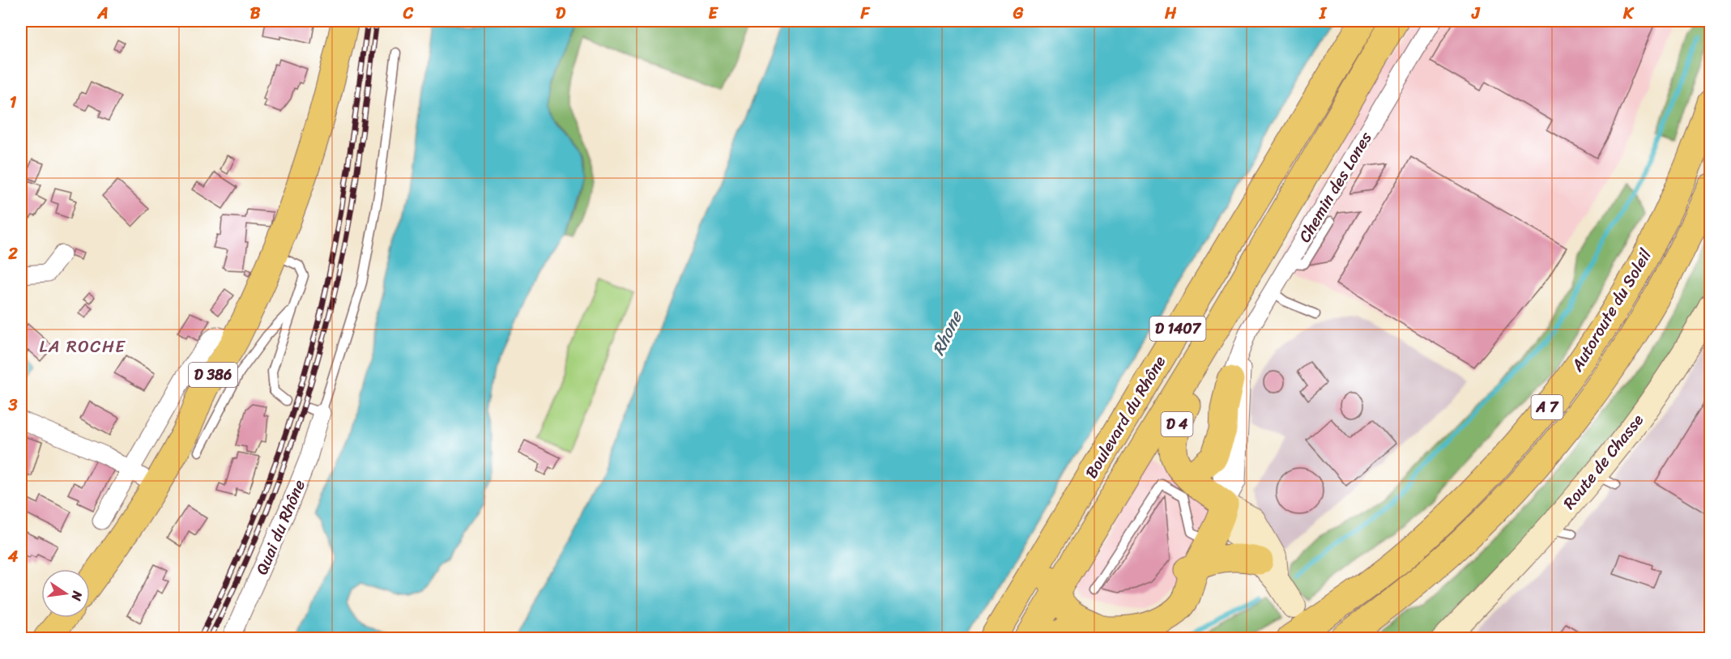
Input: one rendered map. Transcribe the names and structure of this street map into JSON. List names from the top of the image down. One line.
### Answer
{"streets":{"main road":["Chemin des Lones","Autoroute du Soleil","D 1407","D 386","A 7","Boulevard du Rhône","D 4","Route de Chasse"],"street":["Quai du Rhône"]},"crossings":[["Chemin des Lones","D 4"],["Boulevard du Rhône","D 4"]],"districts":["LA ROCHE"],"water":["Rhone"],"north":"right","grid":{"columns":["A","B","C","D","E","F","G","H","I","J","K"],"rows":["1","2","3","4"]}}
